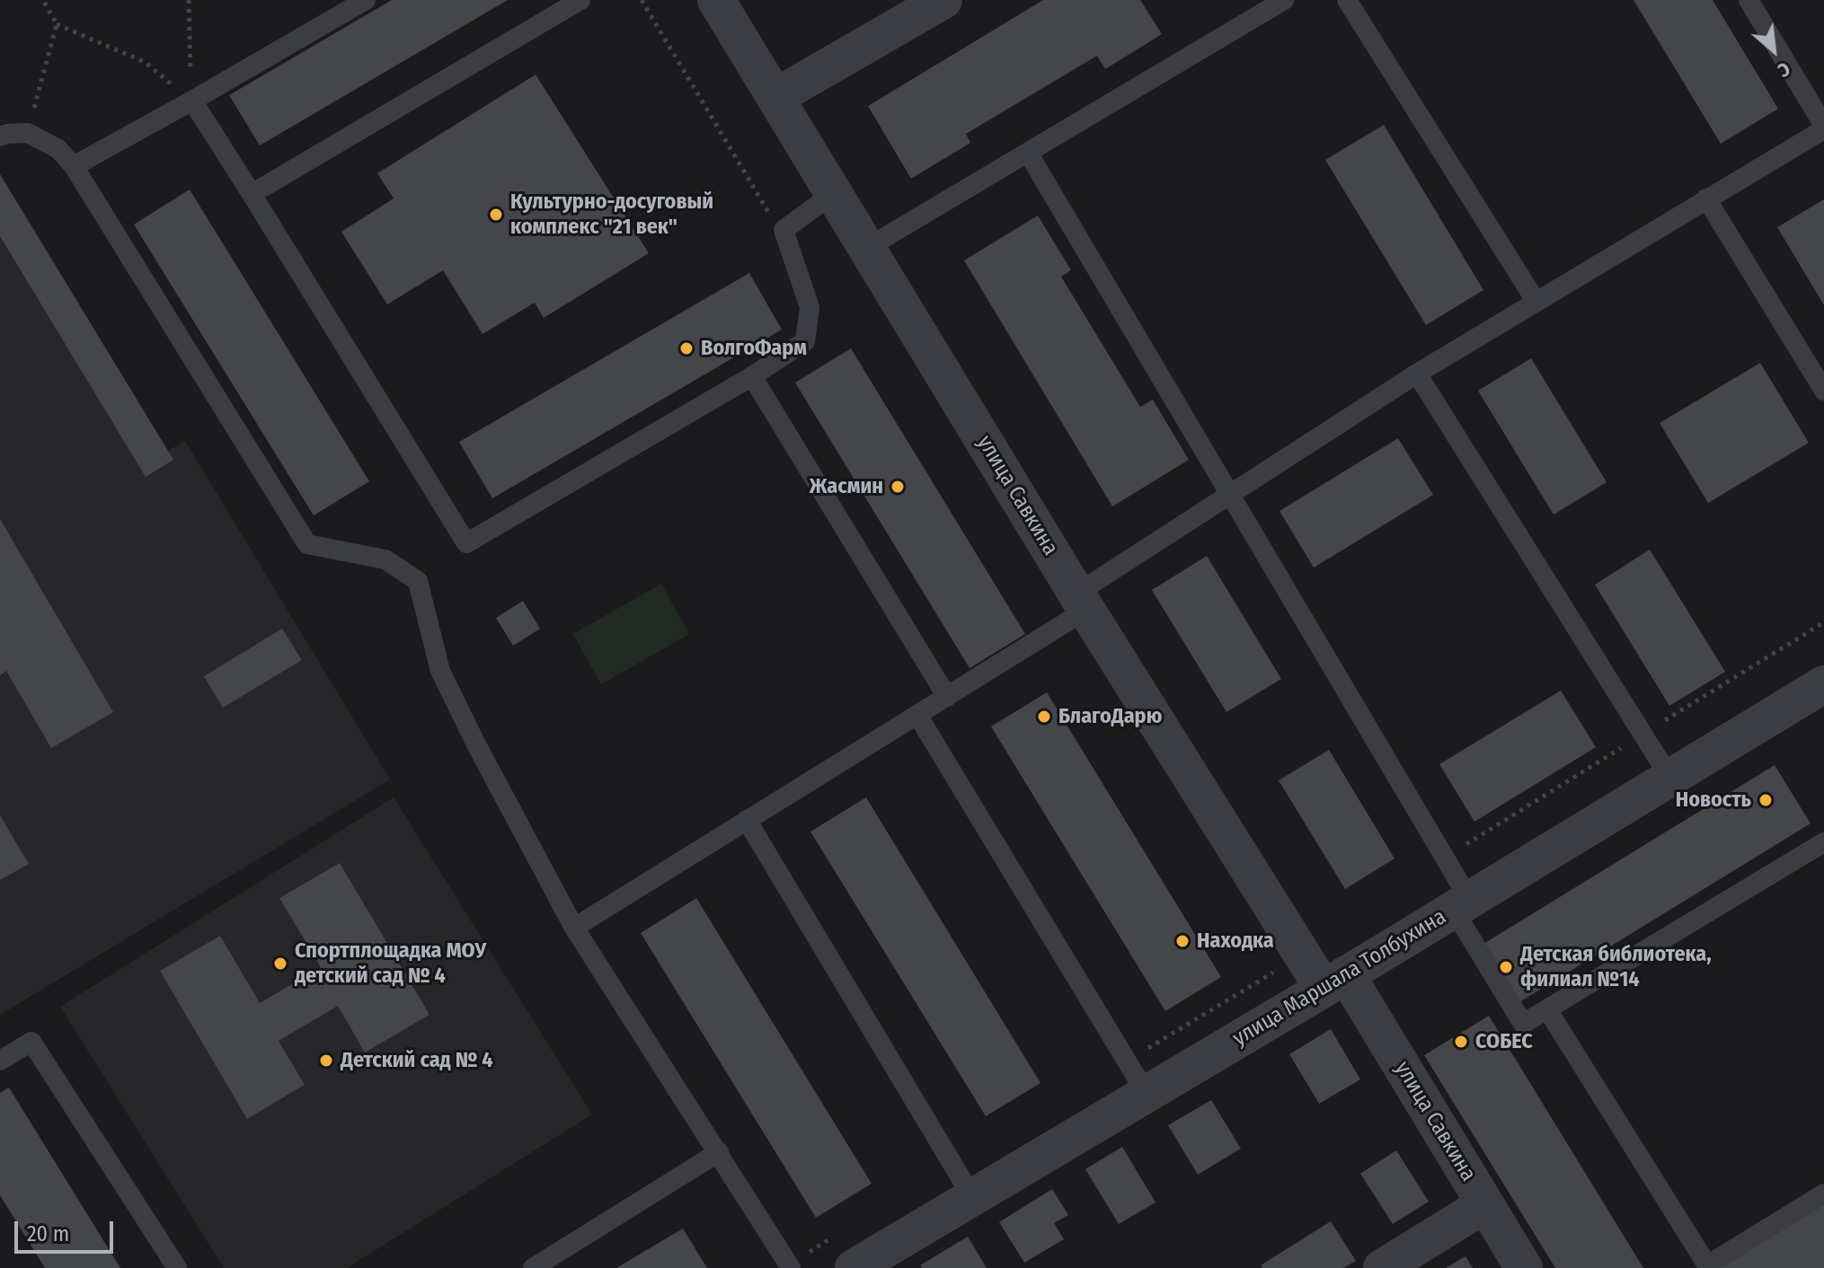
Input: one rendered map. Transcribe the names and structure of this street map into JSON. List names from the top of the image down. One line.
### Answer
{"streets":{"street":["улица Савкина","улица Маршала Толбухина"]},"crossings":[["улица Савкина","улица Маршала Толбухина"]],"places":["Культурно-досуговый комплекс \"21 век\"","ВолгоФарм","Жасмин","БлагоДарю","Новость","Находка","Спортплощадка МОУ детский сад № 4","Детская библиотека, филиал №14","СОБЕС","Детский сад № 4"],"scale_bar":"20 m","north":"bottom right"}
